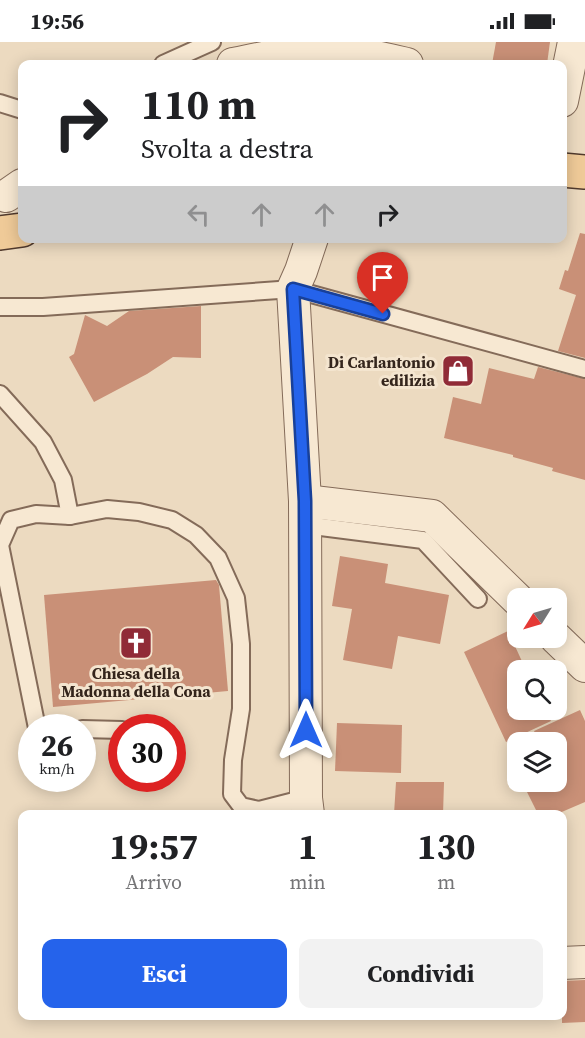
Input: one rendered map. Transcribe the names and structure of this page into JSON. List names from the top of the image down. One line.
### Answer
{"places":{"shop":["Di Carlantonio edilizia"],"church":["Chiesa della Madonna della Cona"]},"north":"bottom left","page":{"status":"19:56","turn":["110 m","Svolta a destra"],"speed":"26 km/h","limit":"30","eta":["19:57","Arrivo","1","min","130","m"],"buttons":["Esci","Condividi"]}}
